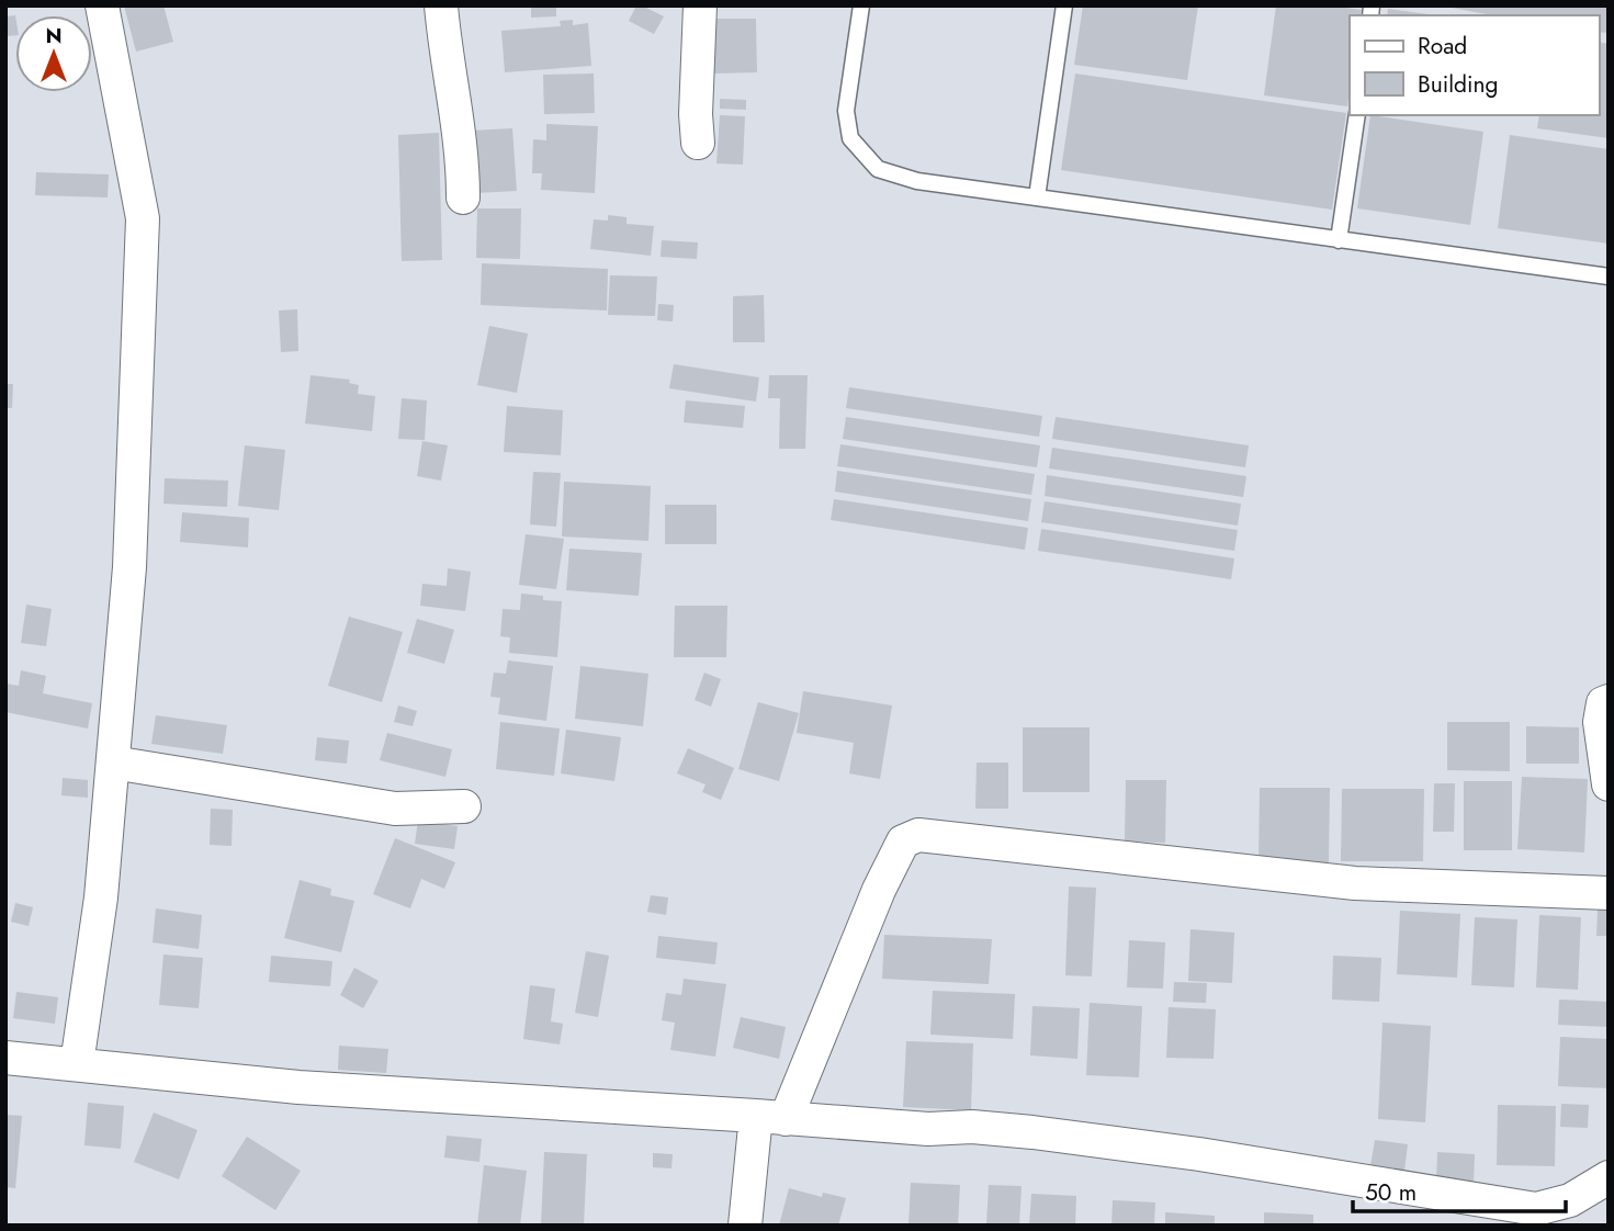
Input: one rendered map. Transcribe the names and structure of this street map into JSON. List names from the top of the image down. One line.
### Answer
{"legend":["Road","Building"],"scale_bar":"50 m","north":"top"}
